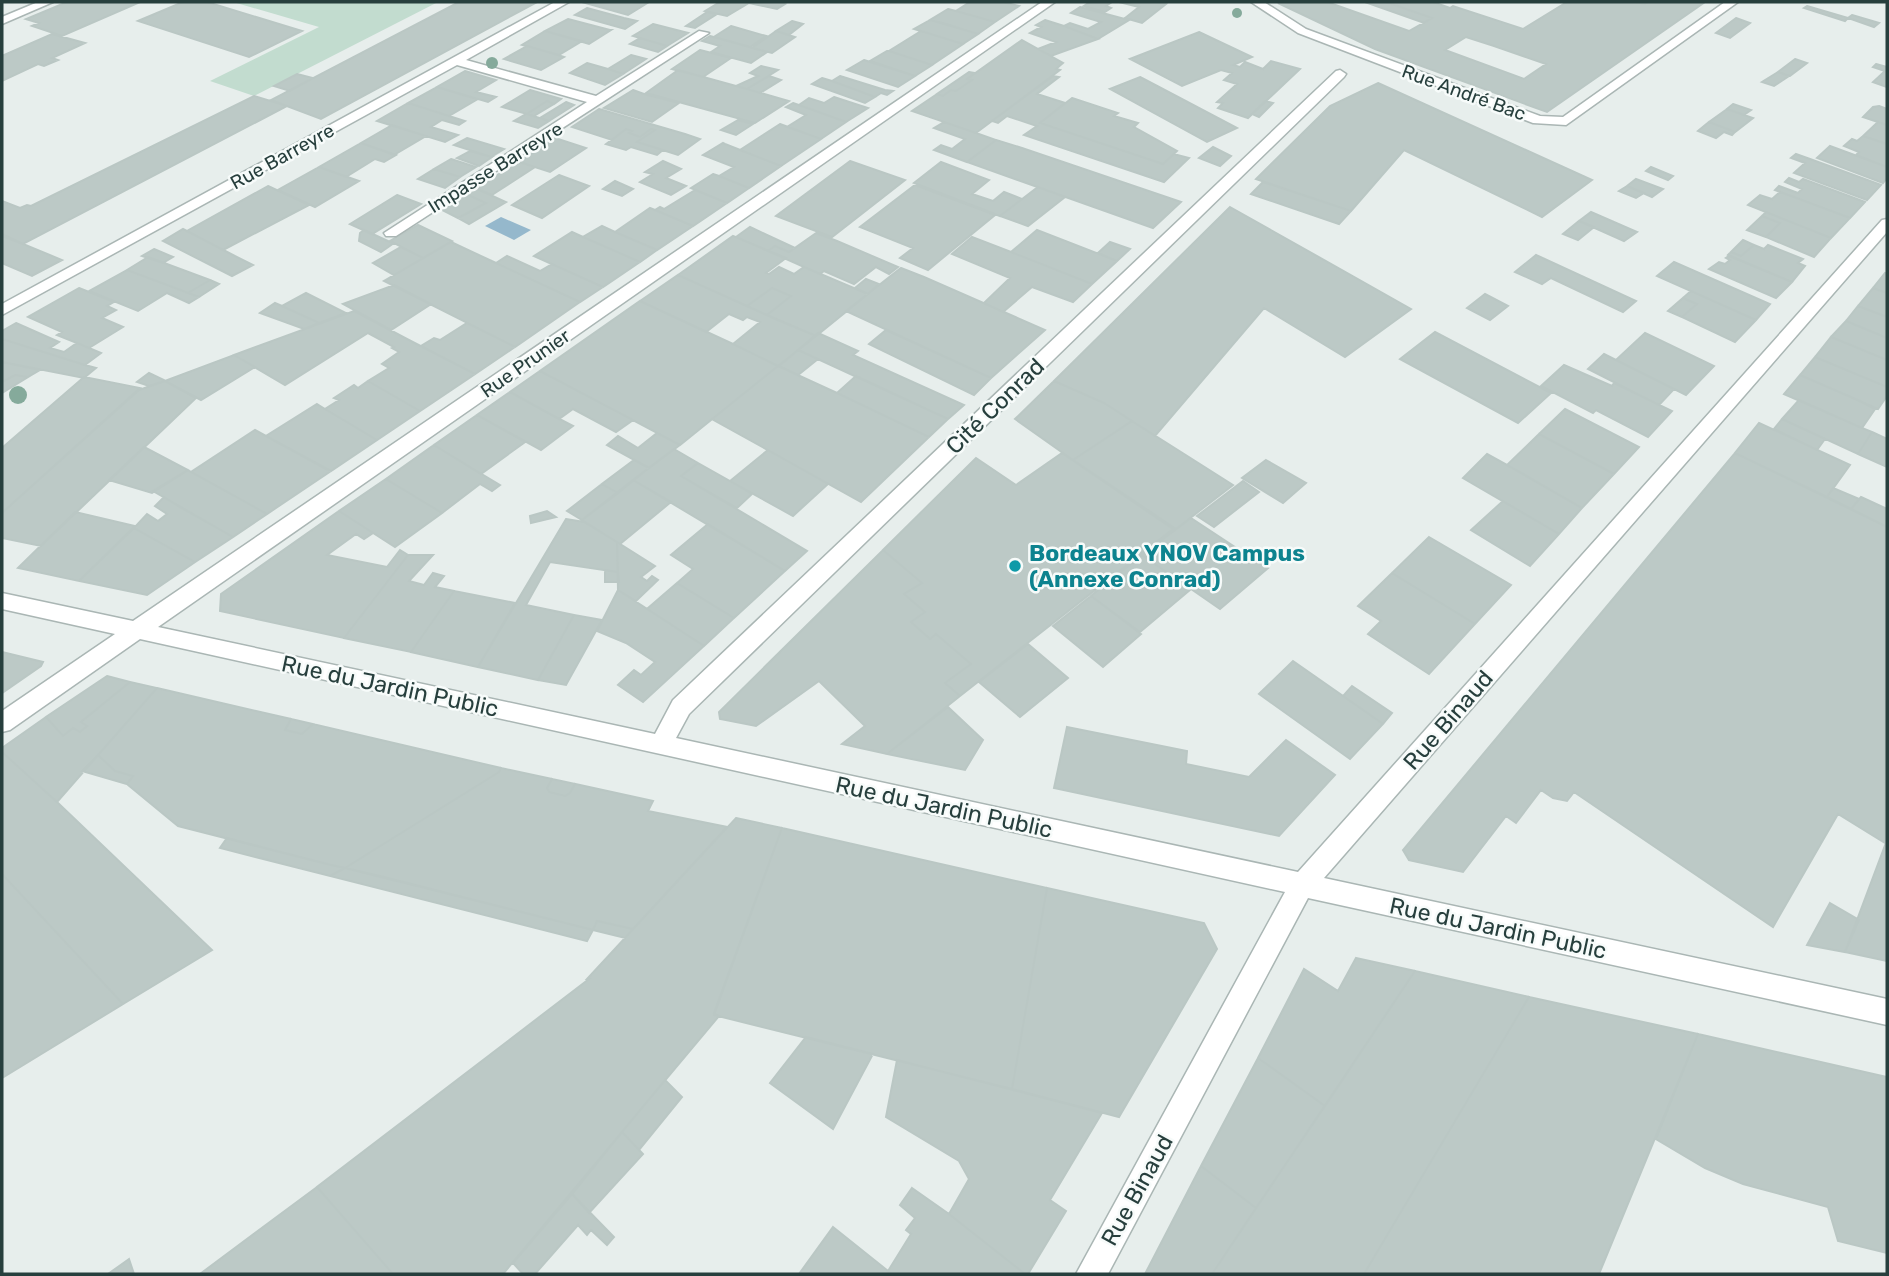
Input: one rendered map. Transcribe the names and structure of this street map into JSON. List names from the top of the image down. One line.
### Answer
{"streets":{"street":["Rue André Bac","Rue Barreyre","Impasse Barreyre","Rue Prunier","Cité Conrad","Rue du Jardin Public","Rue Binaud"]},"crossings":[["Rue Barreyre","Impasse Barreyre"],["Rue Prunier","Rue du Jardin Public"],["Cité Conrad","Rue du Jardin Public"],["Rue du Jardin Public","Rue Binaud"]],"places":["Bordeaux YNOV Campus (Annexe Conrad)"]}
